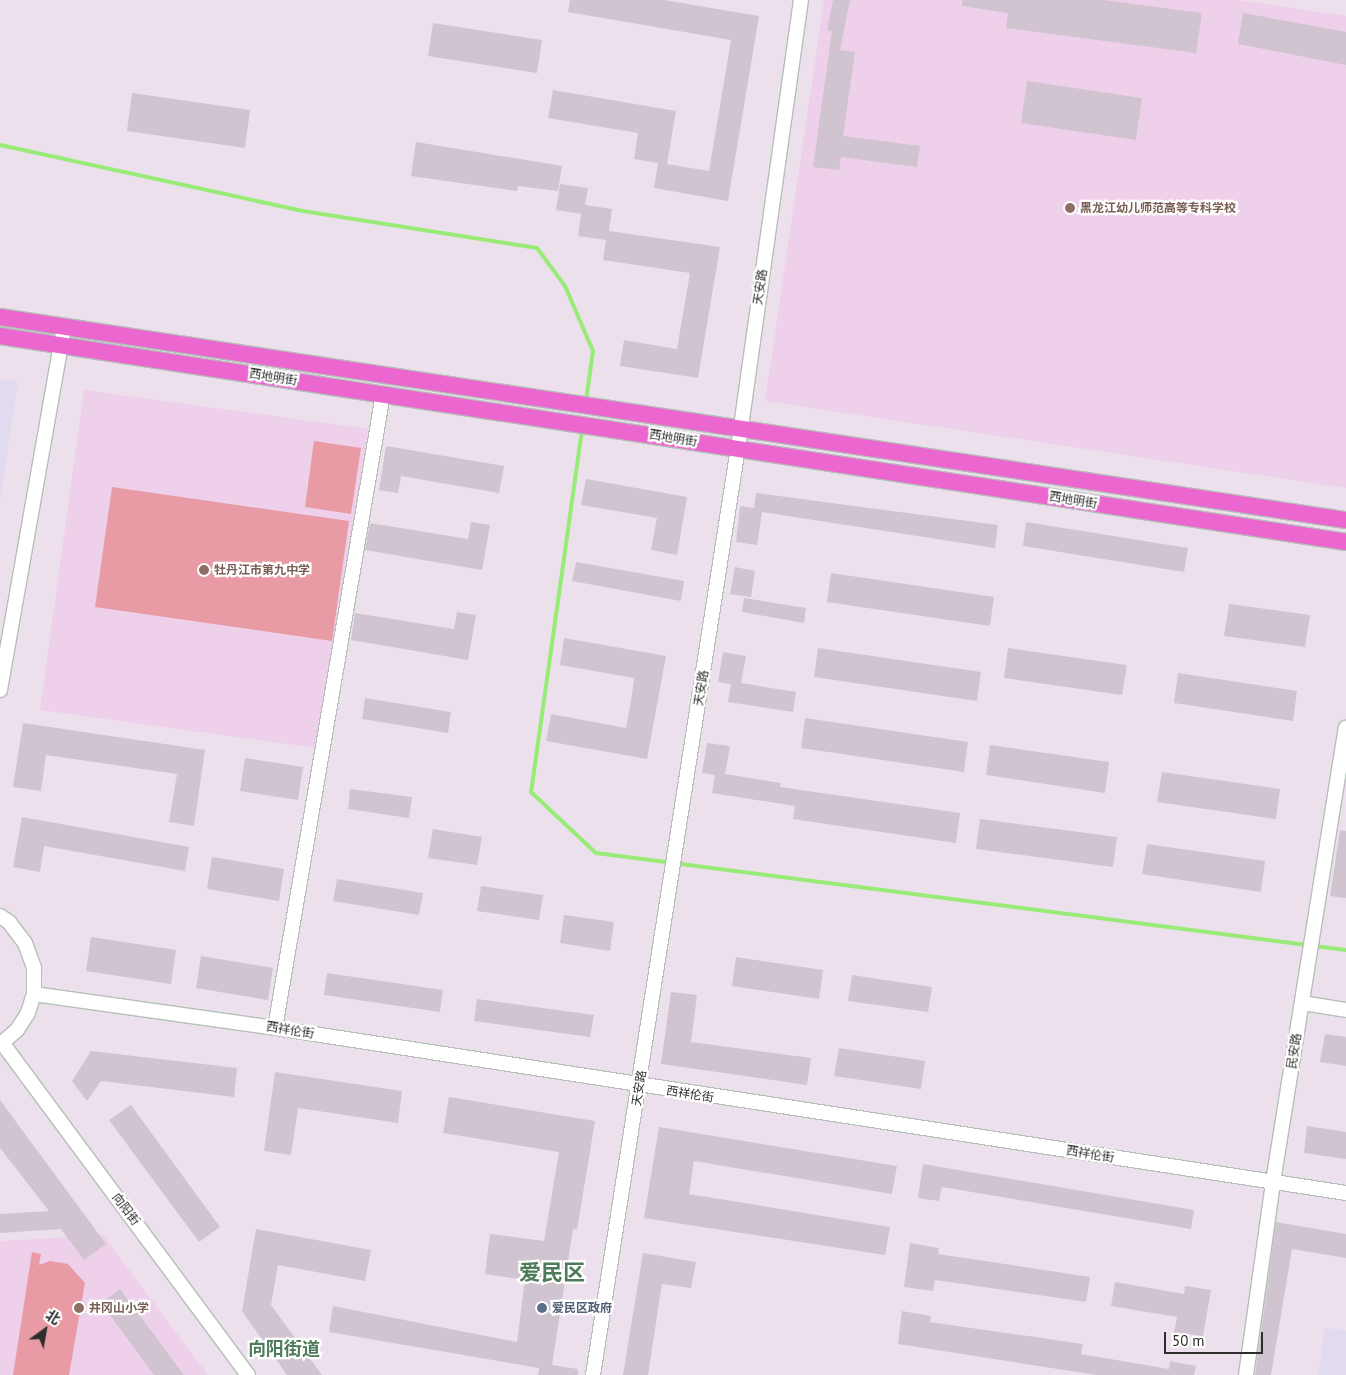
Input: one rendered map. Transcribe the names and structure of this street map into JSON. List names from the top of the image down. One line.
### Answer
{"streets":{"main road":["西地明街"],"street":["天安路","西祥伦街","民安路","向阳街"]},"crossings":[["天安路","西地明街"],["天安路","西祥伦街"],["西祥伦街","民安路"]],"districts":["爱民区","向阳街道"],"places":["黑龙江幼儿师范高等专科学校","牡丹江市第九中学","井冈山小学","爱民区政府"],"scale_bar":"50 m","north":"top right"}
